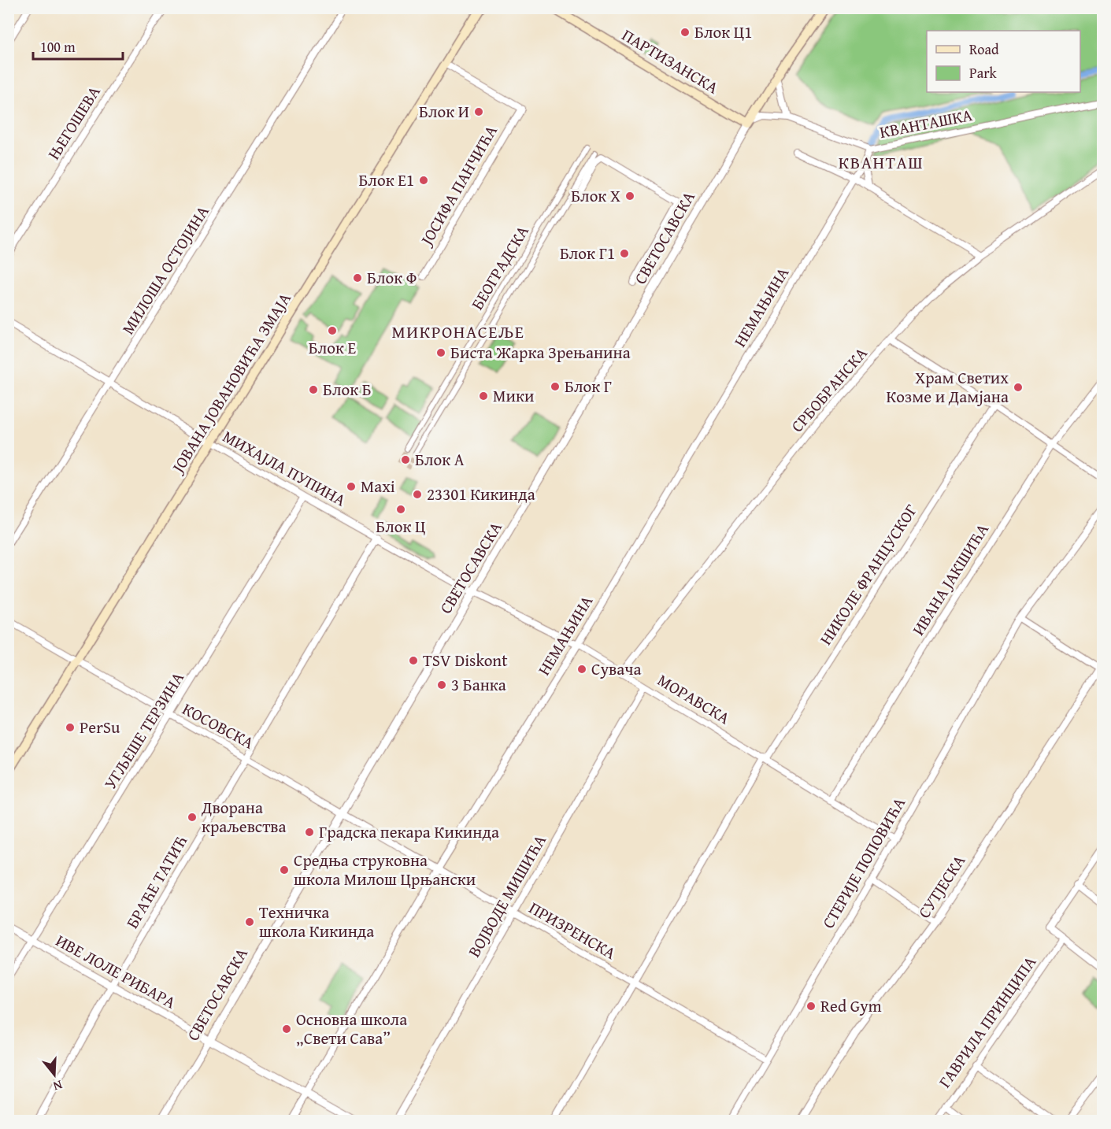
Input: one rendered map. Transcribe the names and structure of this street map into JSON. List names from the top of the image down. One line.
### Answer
{"streets":{"main road":["ПАРТИЗАНСКА","СВЕТОСАВСКА","ЈОВАНА ЈОВАНОВИЋА ЗМАЈА"],"street":["ЊЕГОШЕВА","КВАНТАШКА","ЈОСИФА ПАНЧИЋА","БЕОГРАДСКА","МИЛОША ОСТОЈИНА","НЕМАЊИНА","СРБОБРАНСКА","МИХАЈЛА ПУПИНА","НИКОЛЕ ФРАНЦУСКОГ","ИВАНА ЈАКШИЋА","МОРАВСКА","КОСОВСКА","УГЉЕШЕ ТЕРЗИНА","СТЕРИЈЕ ПОПОВИЋА","БРАЋЕ ТАТИЋ","СУТЈЕСКА","ВОЈВОДЕ МИШИЋА","ПРИЗРЕНСКА","ИВЕ ЛОЛЕ РИБАРА","ГАВРИЛА ПРИНЦИПА"]},"crossings":[["ПАРТИЗАНСКА","КВАНТАШКА"],["ПАРТИЗАНСКА","СВЕТОСАВСКА"],["КВАНТАШКА","СВЕТОСАВСКА"],["КВАНТАШКА","НЕМАЊИНА"],["ЈОСИФА ПАНЧИЋА","ЈОВАНА ЈОВАНОВИЋА ЗМАЈА"],["СВЕТОСАВСКА","МИХАЈЛА ПУПИНА"],["СВЕТОСАВСКА","МОРАВСКА"],["СВЕТОСАВСКА","КОСОВСКА"],["СВЕТОСАВСКА","ПРИЗРЕНСКА"],["СВЕТОСАВСКА","ИВЕ ЛОЛЕ РИБАРА"],["МИЛОША ОСТОЈИНА","МИХАЈЛА ПУПИНА"],["НЕМАЊИНА","МОРАВСКА"],["НЕМАЊИНА","ПРИЗРЕНСКА"],["НЕМАЊИНА","ИВЕ ЛОЛЕ РИБАРА"],["ЈОВАНА ЈОВАНОВИЋА ЗМАЈА","МИХАЈЛА ПУПИНА"],["ЈОВАНА ЈОВАНОВИЋА ЗМАЈА","КОСОВСКА"],["СРБОБРАНСКА","МОРАВСКА"],["МИХАЈЛА ПУПИНА","МОРАВСКА"],["МИХАЈЛА ПУПИНА","УГЉЕШЕ ТЕРЗИНА"],["МИХАЈЛА ПУПИНА","БРАЋЕ ТАТИЋ"],["НИКОЛЕ ФРАНЦУСКОГ","МОРАВСКА"],["НИКОЛЕ ФРАНЦУСКОГ","ПРИЗРЕНСКА"],["ИВАНА ЈАКШИЋА","МОРАВСКА"],["МОРАВСКА","СТЕРИЈЕ ПОПОВИЋА"],["МОРАВСКА","ВОЈВОДЕ МИШИЋА"],["КОСОВСКА","УГЉЕШЕ ТЕРЗИНА"],["КОСОВСКА","БРАЋЕ ТАТИЋ"],["КОСОВСКА","ПРИЗРЕНСКА"],["УГЉЕШЕ ТЕРЗИНА","ИВЕ ЛОЛЕ РИБАРА"],["СТЕРИЈЕ ПОПОВИЋА","ПРИЗРЕНСКА"],["БРАЋЕ ТАТИЋ","ИВЕ ЛОЛЕ РИБАРА"],["ВОЈВОДЕ МИШИЋА","ПРИЗРЕНСКА"]],"districts":["КВАНТАШ","МИКРОНАСЕЉЕ"],"places":["Блок Ц1","Блок И","Блок Е1","Блок Х","Блок Г1","Блок Ф","Блок Е","Биста Жарка Зрењанина","Блок Г","Храм Светих Козме и Дамјана","Блок Б","Мики","Блок А","Maxi","23301 Кикинда","Блок Ц","TSV Diskont","Сувача","3 Банка","PerSu","Дворана краљевства","Градска пекара Кикинда","Средња струковна школа Милош Црњански","Техничка школа Кикинда","Red Gym","Основна школа „Свети Сава”"],"legend":["Road","Park"],"scale_bar":"100 m","north":"bottom"}
